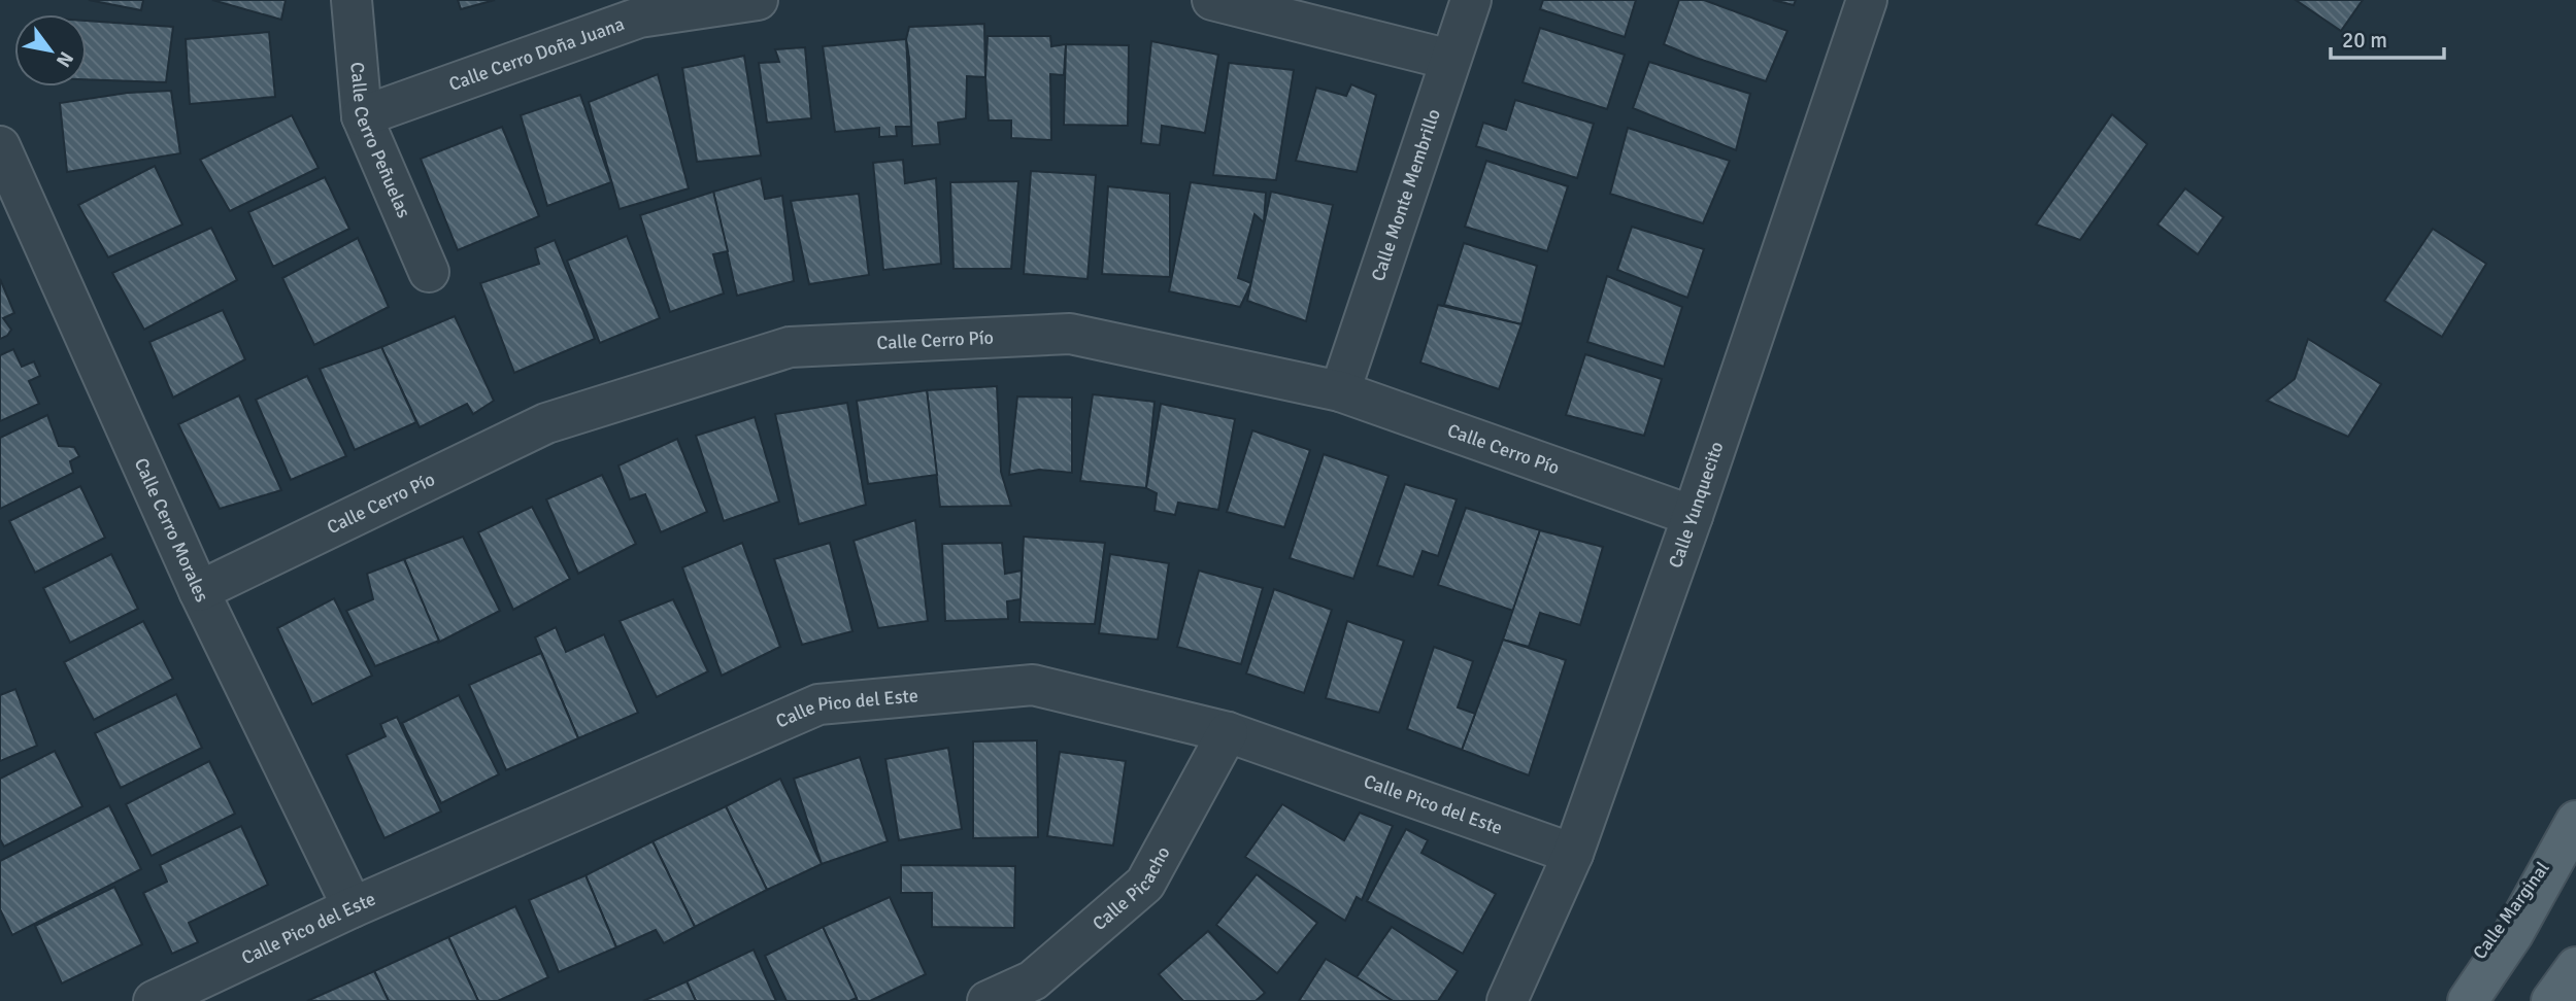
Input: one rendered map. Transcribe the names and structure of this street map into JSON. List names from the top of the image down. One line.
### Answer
{"streets":{"street":["Calle Cerro Doña Juana","Calle Cerro Peñuelas","Calle Monte Membrillo","Calle Cerro Pío","Calle Yunquecito","Calle Cerro Morales","Calle Pico del Este","Calle Picacho","Calle Marginal"]},"crossings":[["Calle Cerro Doña Juana","Calle Cerro Peñuelas"],["Calle Monte Membrillo","Calle Cerro Pío"],["Calle Cerro Pío","Calle Yunquecito"],["Calle Cerro Pío","Calle Cerro Morales"],["Calle Yunquecito","Calle Pico del Este"],["Calle Cerro Morales","Calle Pico del Este"],["Calle Pico del Este","Calle Picacho"]],"scale_bar":"20 m","north":"bottom right"}
